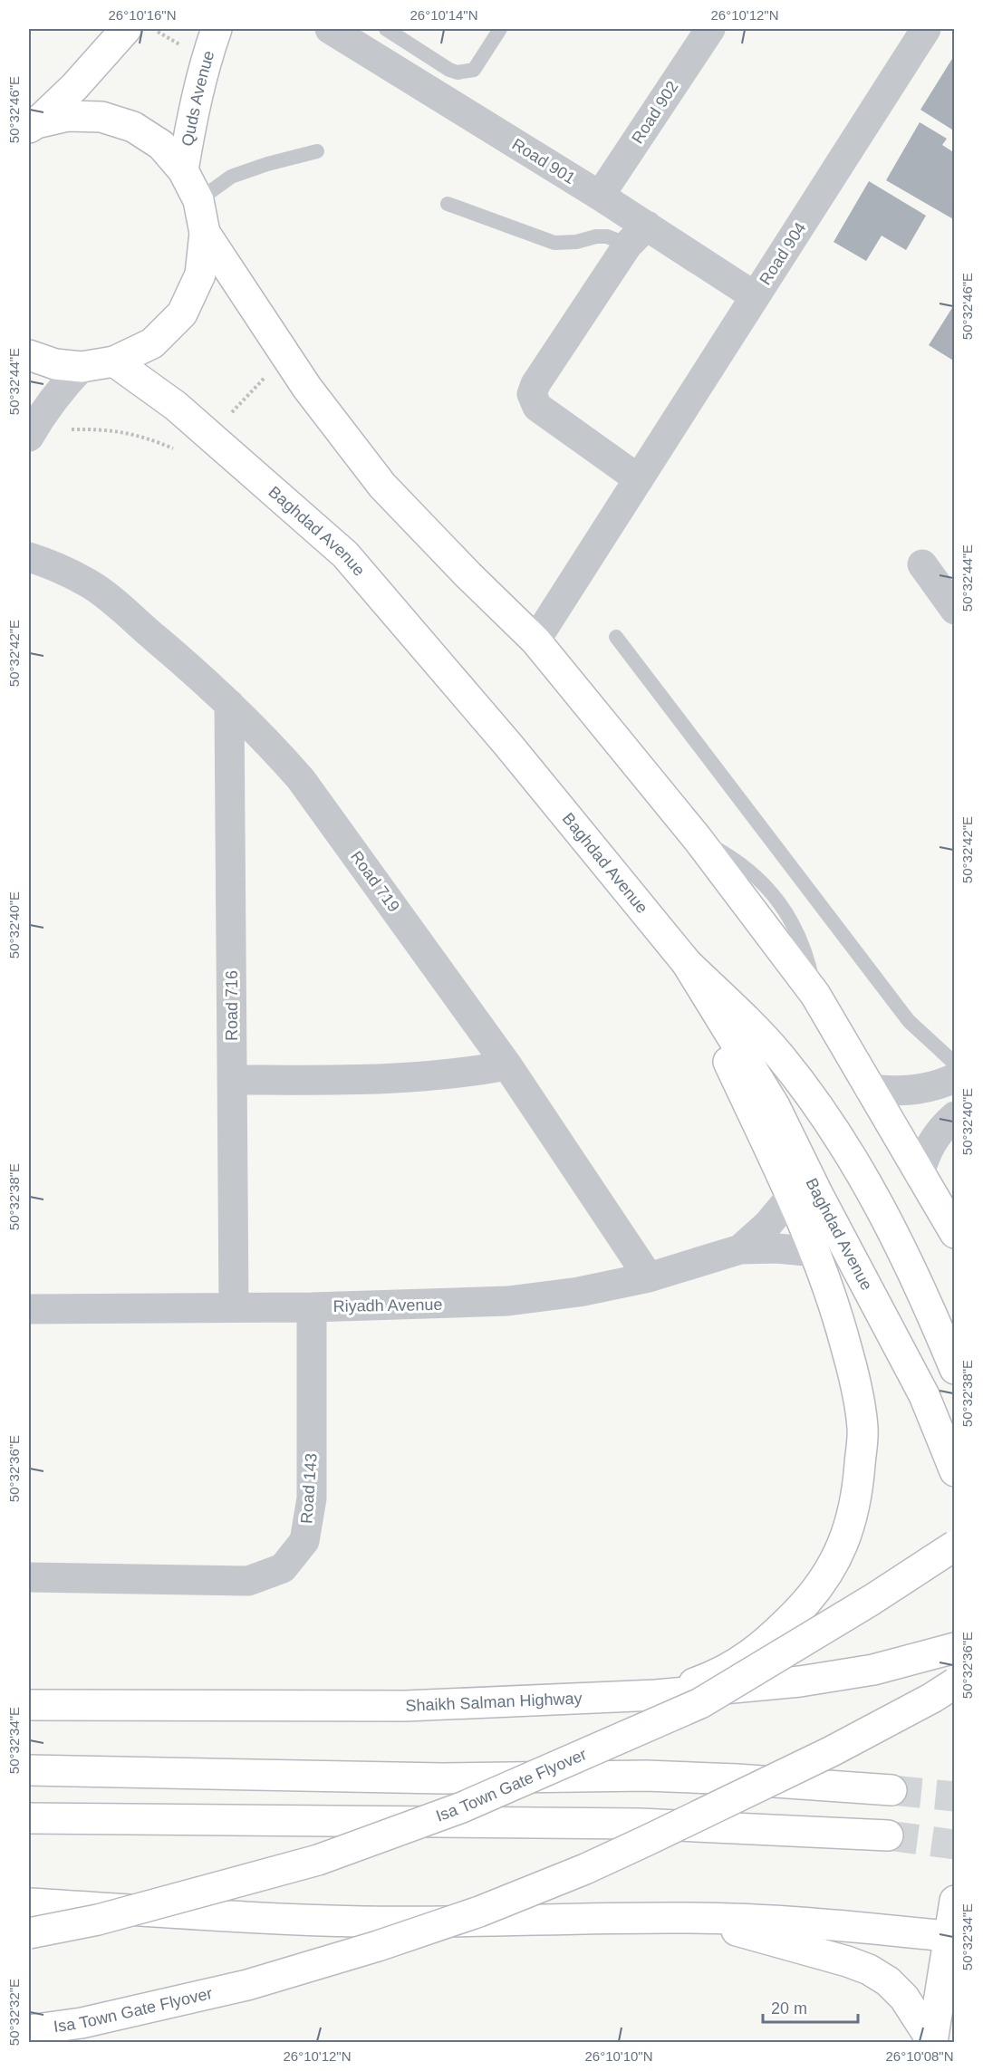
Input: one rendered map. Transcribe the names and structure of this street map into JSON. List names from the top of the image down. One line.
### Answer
{"streets":{"main road":["Quds Avenue","Baghdad Avenue","Shaikh Salman Highway","Isa Town Gate Flyover"],"street":["Road 902","Road 901","Road 904","Road 719","Road 716","Riyadh Avenue","Road 143"]},"crossings":[["Road 902","Road 901"],["Road 901","Road 904"],["Road 719","Road 716"],["Road 719","Riyadh Avenue"],["Road 716","Riyadh Avenue"],["Riyadh Avenue","Road 143"]],"scale_bar":"20 m","coordinates":["26°10'16\"N","26°10'14\"N","26°10'12\"N","50°32'46\"E","50°32'44\"E","50°32'42\"E","50°32'40\"E","50°32'38\"E","50°32'36\"E","50°32'34\"E","50°32'32\"E","26°10'10\"N","26°10'08\"N"]}
